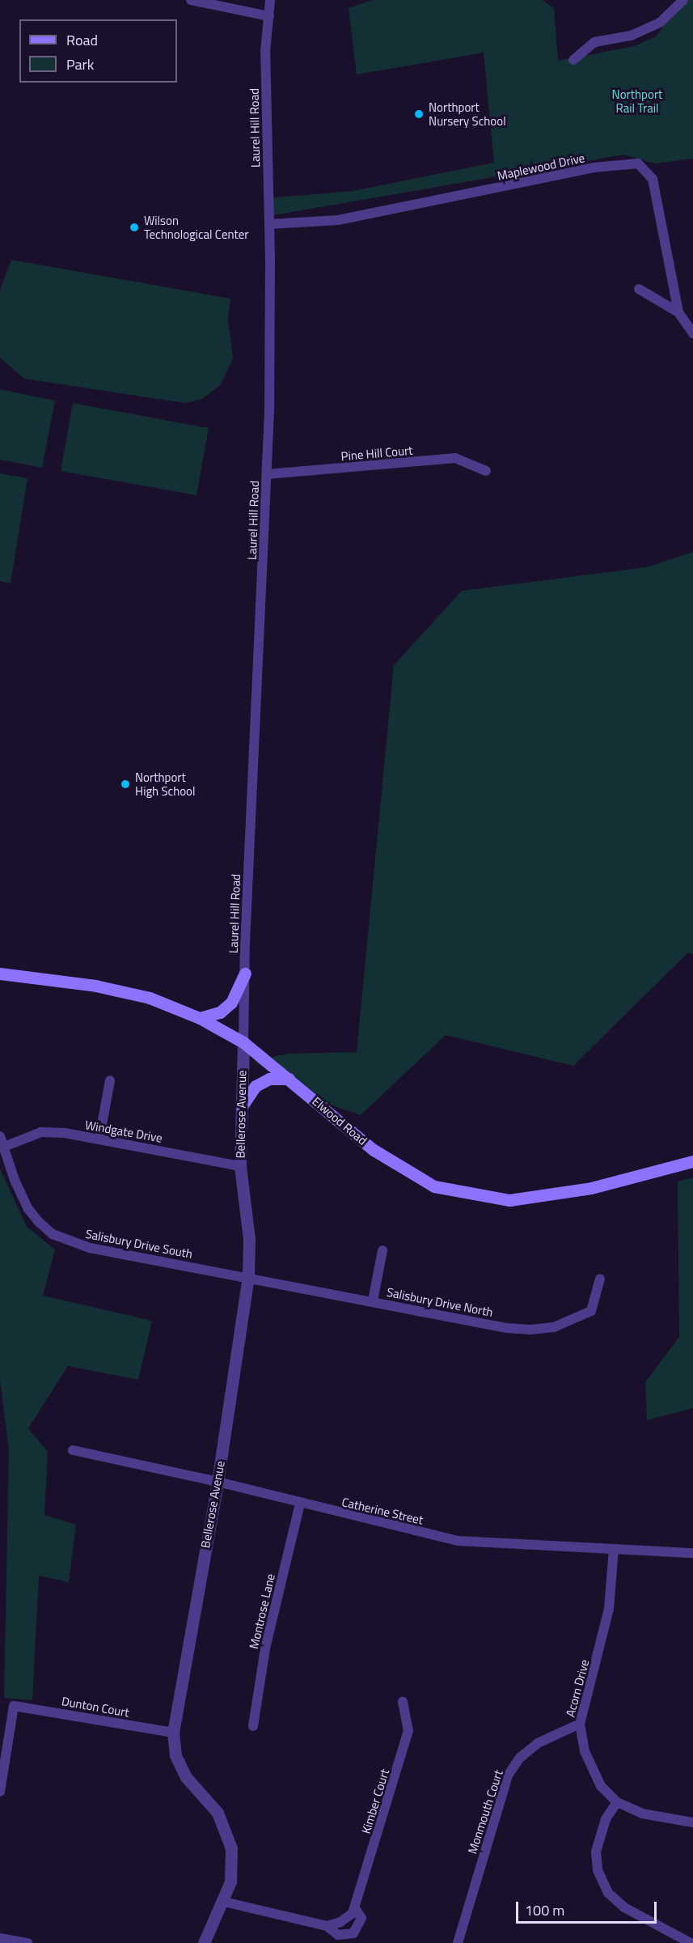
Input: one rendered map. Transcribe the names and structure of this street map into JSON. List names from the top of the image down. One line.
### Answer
{"streets":{"main road":["Elwood Road"],"street":["Laurel Hill Road","Maplewood Drive","Pine Hill Court","Bellerose Avenue","Windgate Drive","Salisbury Drive South","Salisbury Drive North","Catherine Street","Montrose Lane","Acorn Drive","Dunton Court","Kimber Court","Monmouth Court"]},"crossings":[["Laurel Hill Road","Maplewood Drive"],["Laurel Hill Road","Pine Hill Court"],["Laurel Hill Road","Bellerose Avenue"],["Laurel Hill Road","Elwood Road"],["Bellerose Avenue","Elwood Road"],["Bellerose Avenue","Windgate Drive"],["Bellerose Avenue","Salisbury Drive South"],["Bellerose Avenue","Salisbury Drive North"],["Bellerose Avenue","Catherine Street"],["Bellerose Avenue","Dunton Court"],["Bellerose Avenue","Kimber Court"],["Windgate Drive","Salisbury Drive South"],["Salisbury Drive South","Salisbury Drive North"],["Catherine Street","Montrose Lane"],["Catherine Street","Acorn Drive"],["Acorn Drive","Monmouth Court"]],"parks":["Northport Rail Trail"],"places":["Northport Nursery School","Wilson Technological Center","Northport High School"],"legend":["Road","Park"],"scale_bar":"100 m"}
